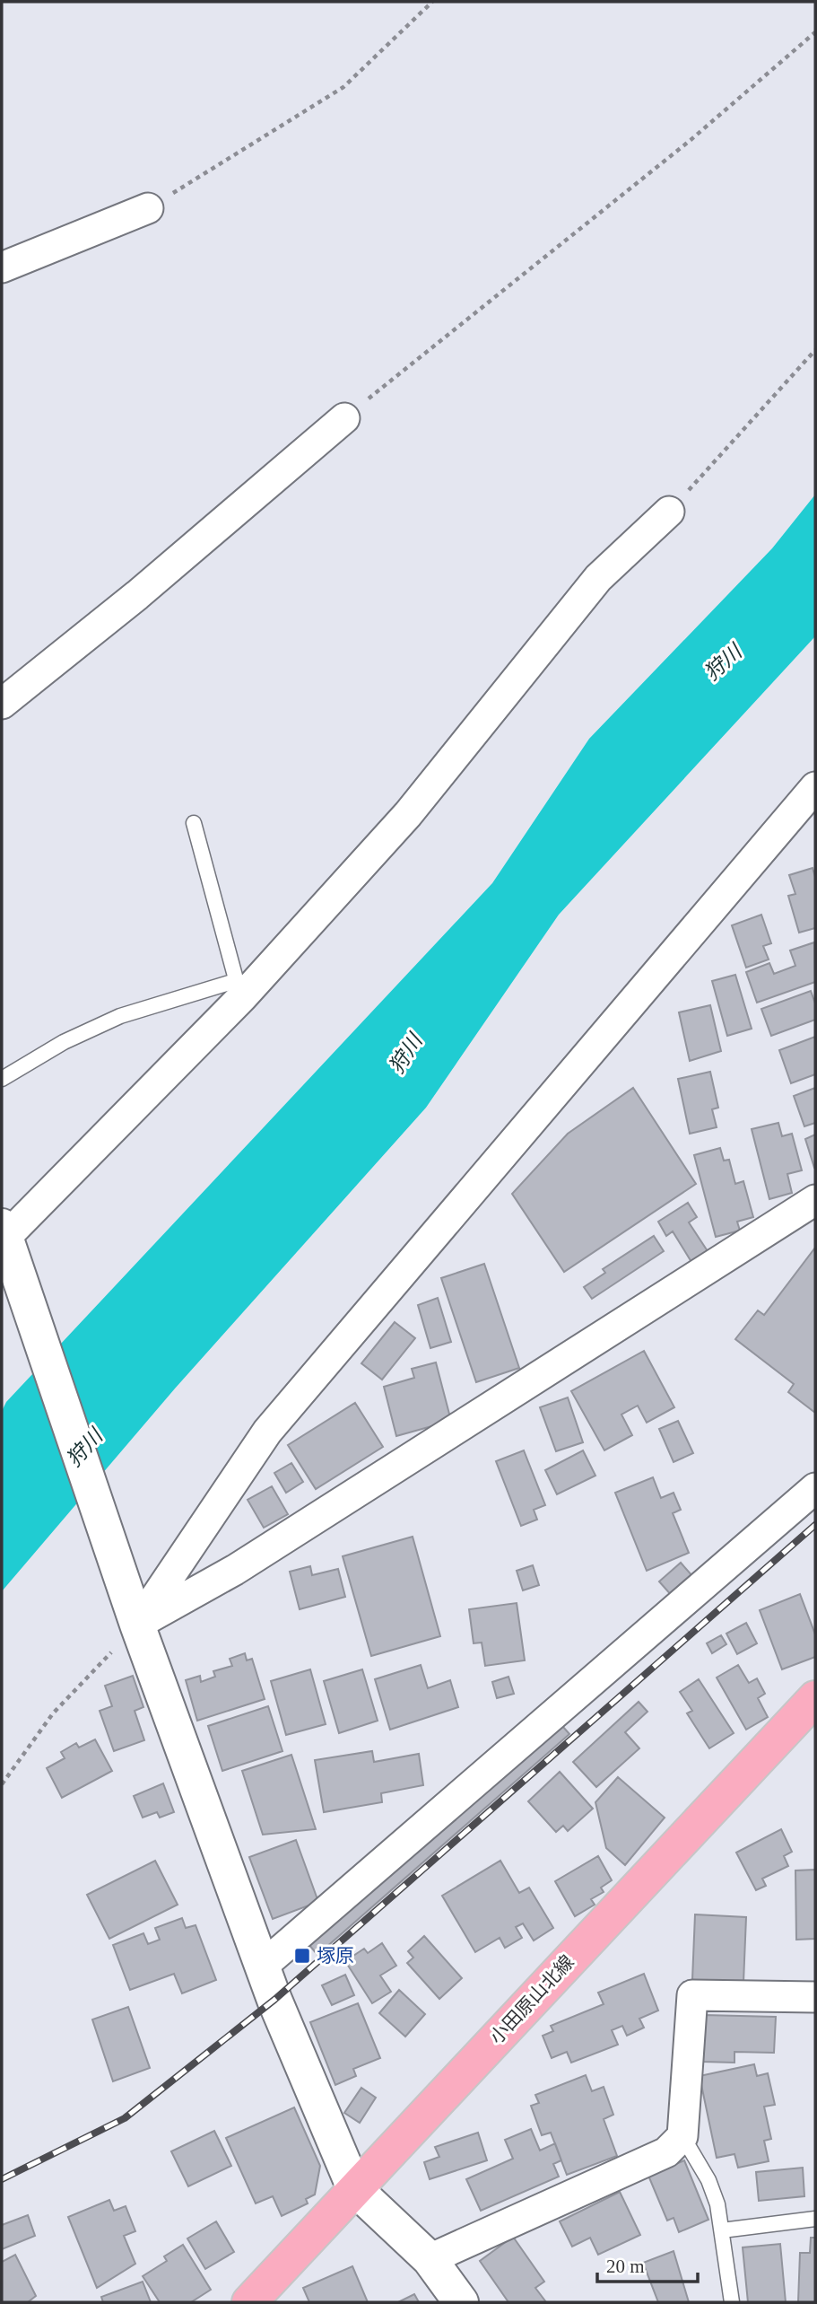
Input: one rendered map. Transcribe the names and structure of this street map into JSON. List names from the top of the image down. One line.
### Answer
{"streets":{"main road":["小田原山北線"]},"water":["狩川"],"places":{"transit":["塚原"]},"scale_bar":"20 m"}
